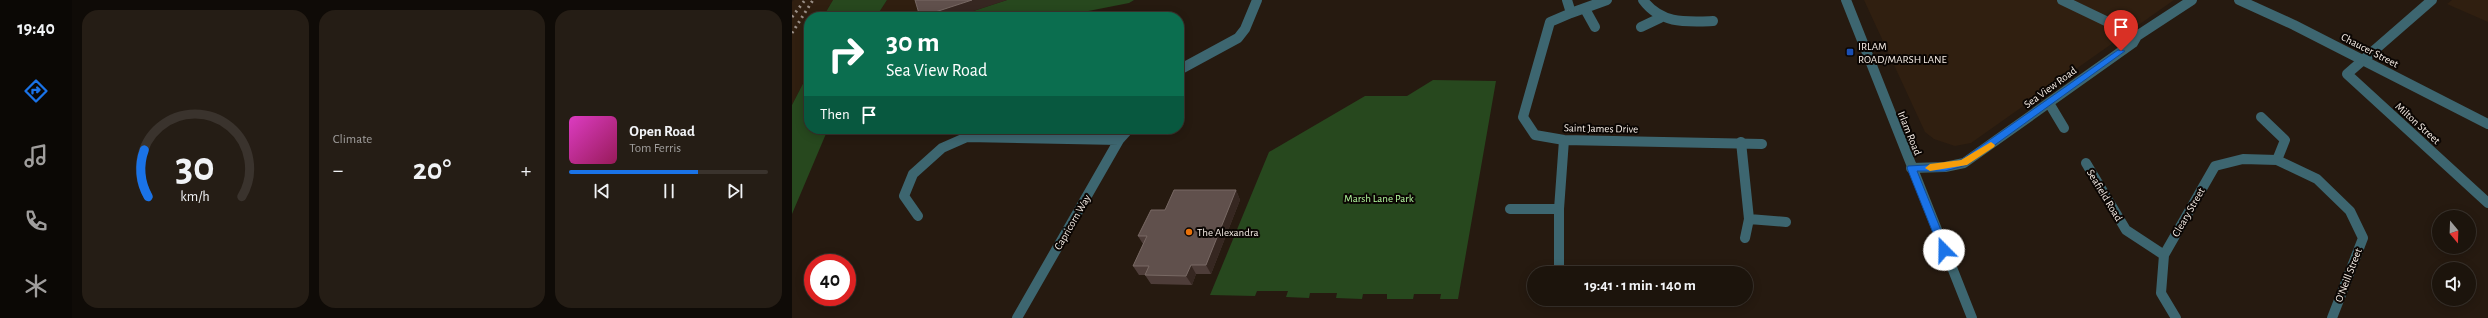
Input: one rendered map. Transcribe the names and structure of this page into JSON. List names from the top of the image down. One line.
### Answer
{"streets":{"street":["Chaucer Street","Sea View Road","Milton Street","Saint James Drive","Irlam Road","Seafield Road","Cleary Street","Capricorn Way","O'Neill Street"]},"crossings":[["Chaucer Street","Milton Street"],["Sea View Road","Irlam Road"],["Seafield Road","Cleary Street"],["Cleary Street","O'Neill Street"]],"parks":["Marsh Lane Park"],"places":{"transit":["IRLAM ROAD/MARSH LANE"],"other":["The Alexandra"]},"north":"bottom","page":{"tabs":"19:40","tile":"Climate","turn":["30 m","Sea View Road"],"then":"Then","song":["Open Road","Tom Ferris"],"heat":["−","20°","+"],"limit":"40","trip":"19:41 · 1 min · 140 m","gauge":["30","km/h"]}}
